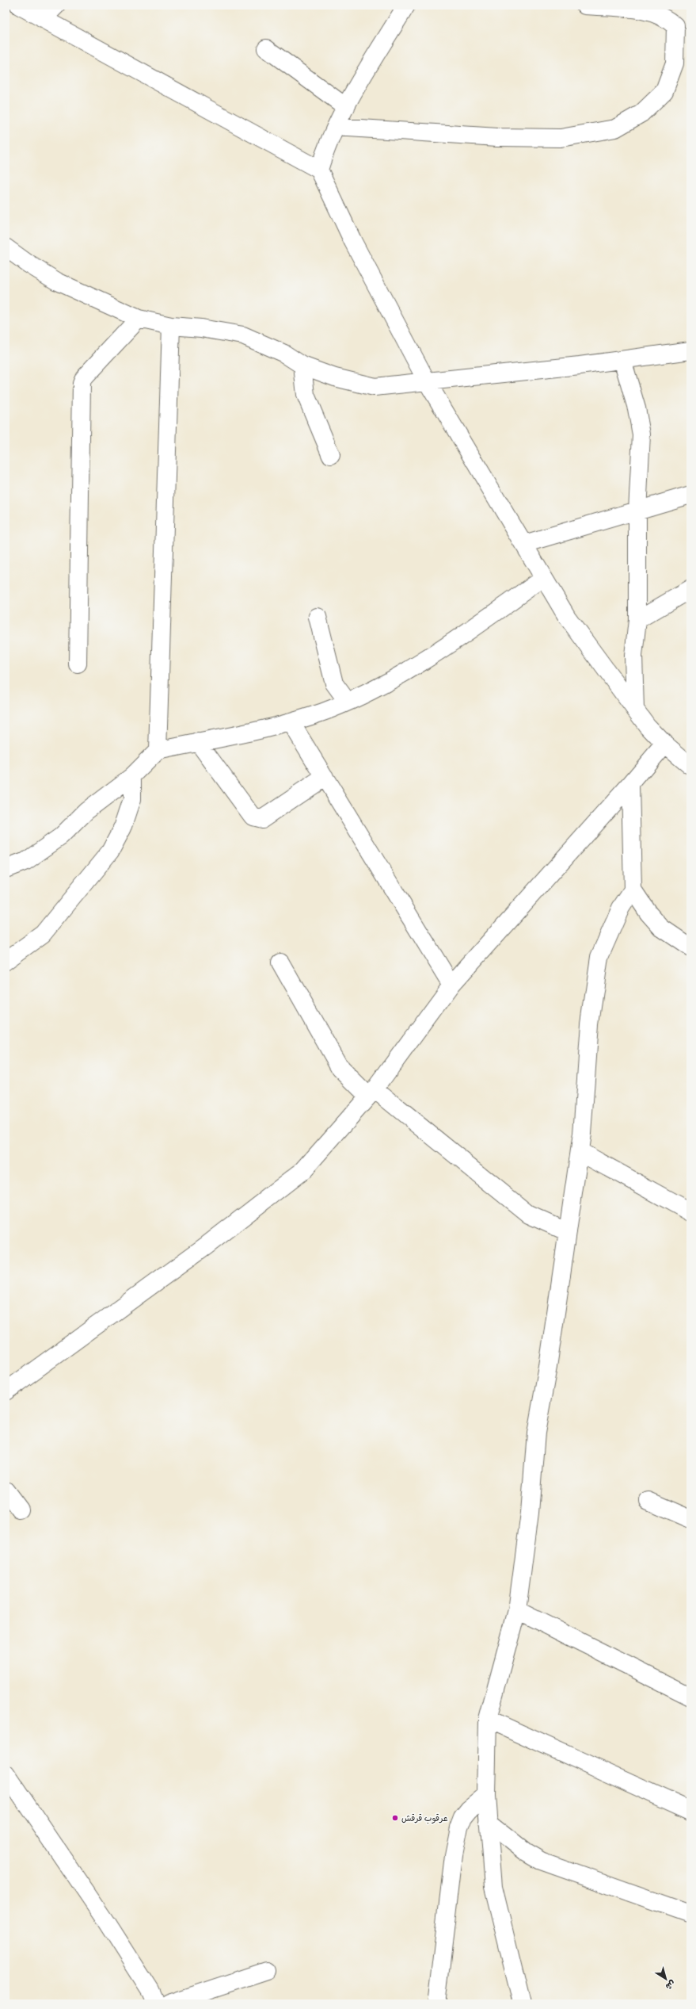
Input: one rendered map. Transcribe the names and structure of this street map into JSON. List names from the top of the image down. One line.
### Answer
{"places":["عرقوب قرقش"],"north":"bottom right"}
